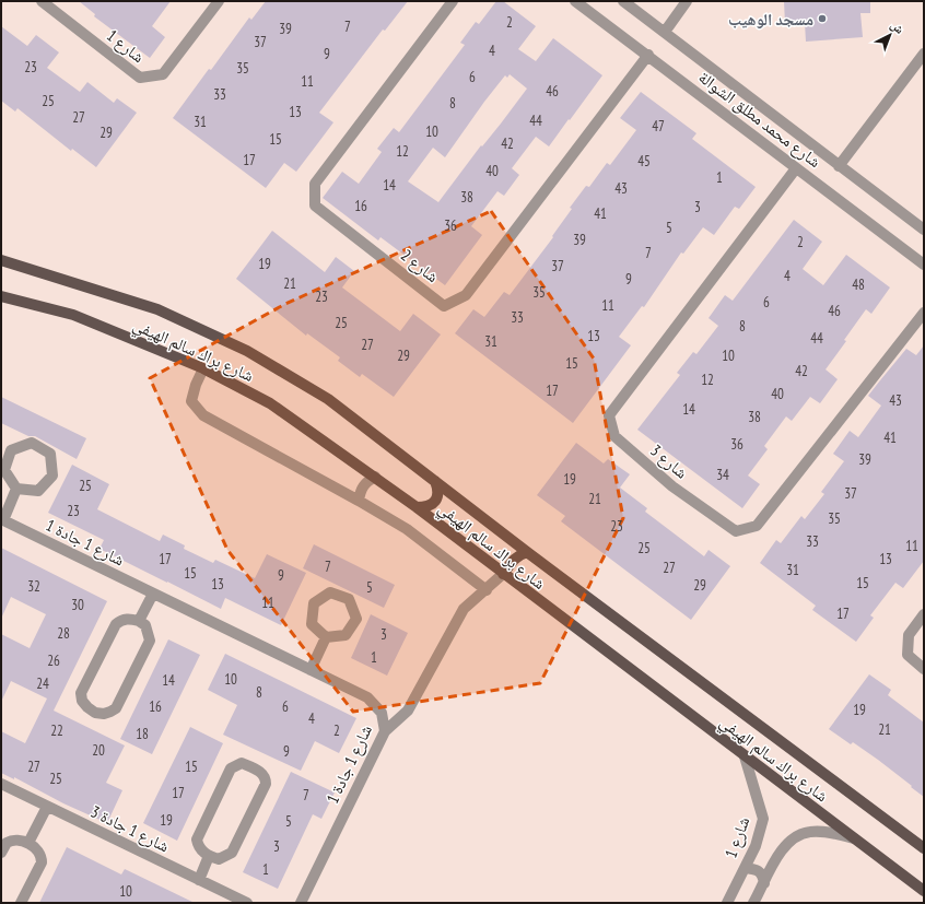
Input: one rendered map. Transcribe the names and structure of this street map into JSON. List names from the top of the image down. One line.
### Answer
{"streets":{"main road":["شارع براك سالم الهيفي"],"street":["شارع 1","شارع محمد مطلق الشوالة","شارع 2","شارع 3","شارع 1 جادة 1","شارع 1 جادة 3"]},"crossings":[["شارع 1","شارع براك سالم الهيفي"],["شارع محمد مطلق الشوالة","شارع 2"],["شارع محمد مطلق الشوالة","شارع 3"]],"places":["مسجد الوهيب"],"house_numbers":["2","7","39","37","4","9","23","35","6","11","46","33","25","8","13","27","44","31","47","10","29","15","42","12","17","45","40","1","14","43","38","16","3","41","36","5","39","2","7","19","37","4","9","21","48","35","23","6","11","46","33","25","8","13","44","31","27","29","10","15","42","12","17","40","43","14","38","41","36","39","34","19","25","37","21","23","35","23","33","11","25","17","13","7","27","31","15","9","15","13","29","32","5","11","30","17","28","3","1","26","10","14","24","8","16","6","19","4","21","22","2","18","20","9","27","15","25","17","7","19","5","3","1","10"],"north":"top right"}
